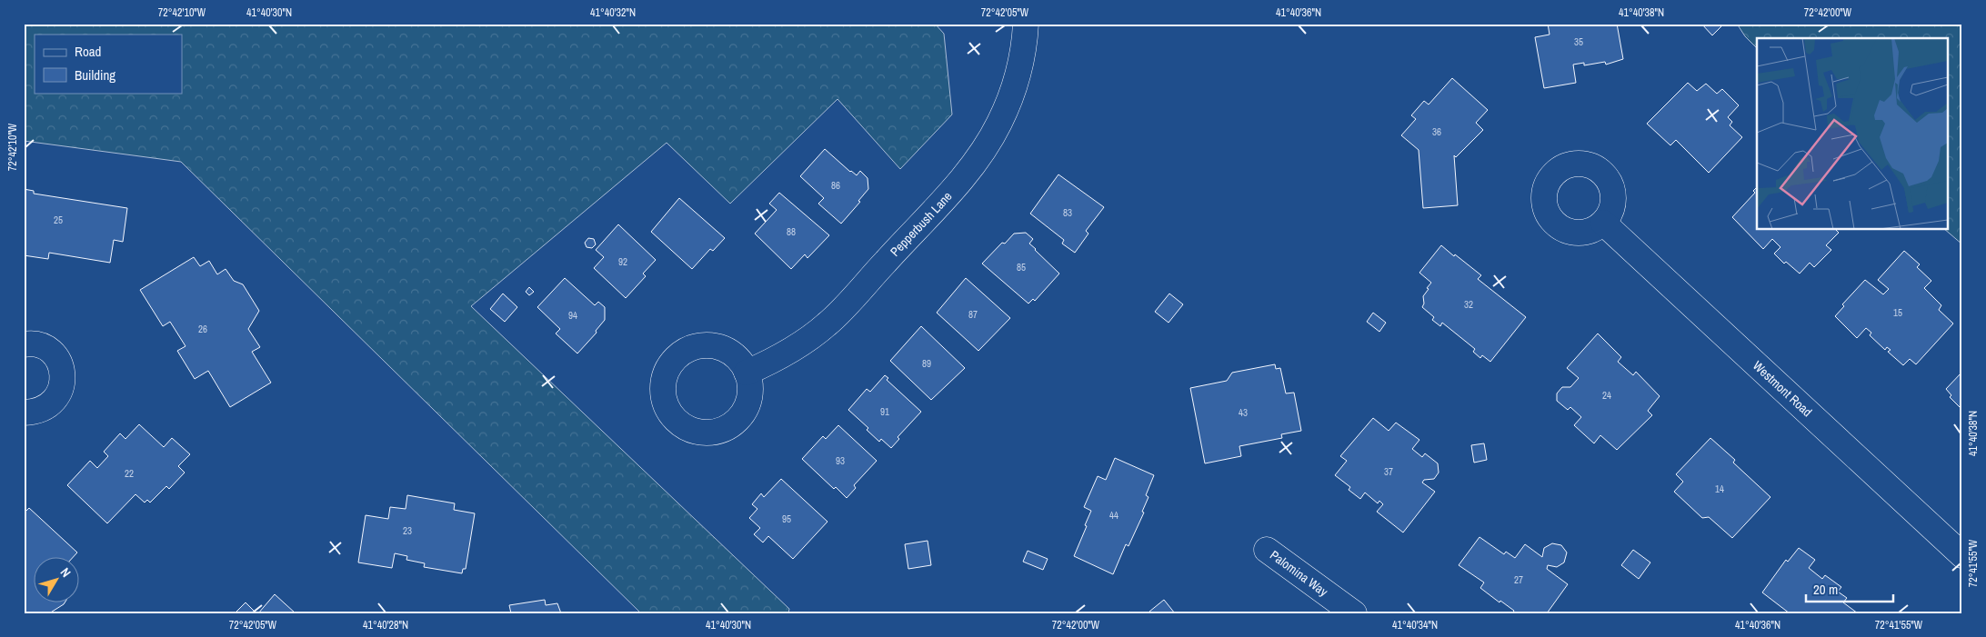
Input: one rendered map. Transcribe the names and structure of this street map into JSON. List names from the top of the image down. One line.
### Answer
{"streets":{"street":["Pepperbush Lane","Westmont Road","Palomina Way"]},"house_numbers":["35","36","86","83","25","88","92","85","32","15","87","94","26","89","24","91","43","93","37","22","14","44","95","23","27"],"legend":["Road","Building"],"scale_bar":"20 m","north":"top right","coordinates":["72°42'10\"W","41°40'30\"N","41°40'32\"N","72°42'05\"W","41°40'36\"N","41°40'38\"N","72°42'00\"W","72°41'55\"W","41°40'28\"N","41°40'34\"N"]}
